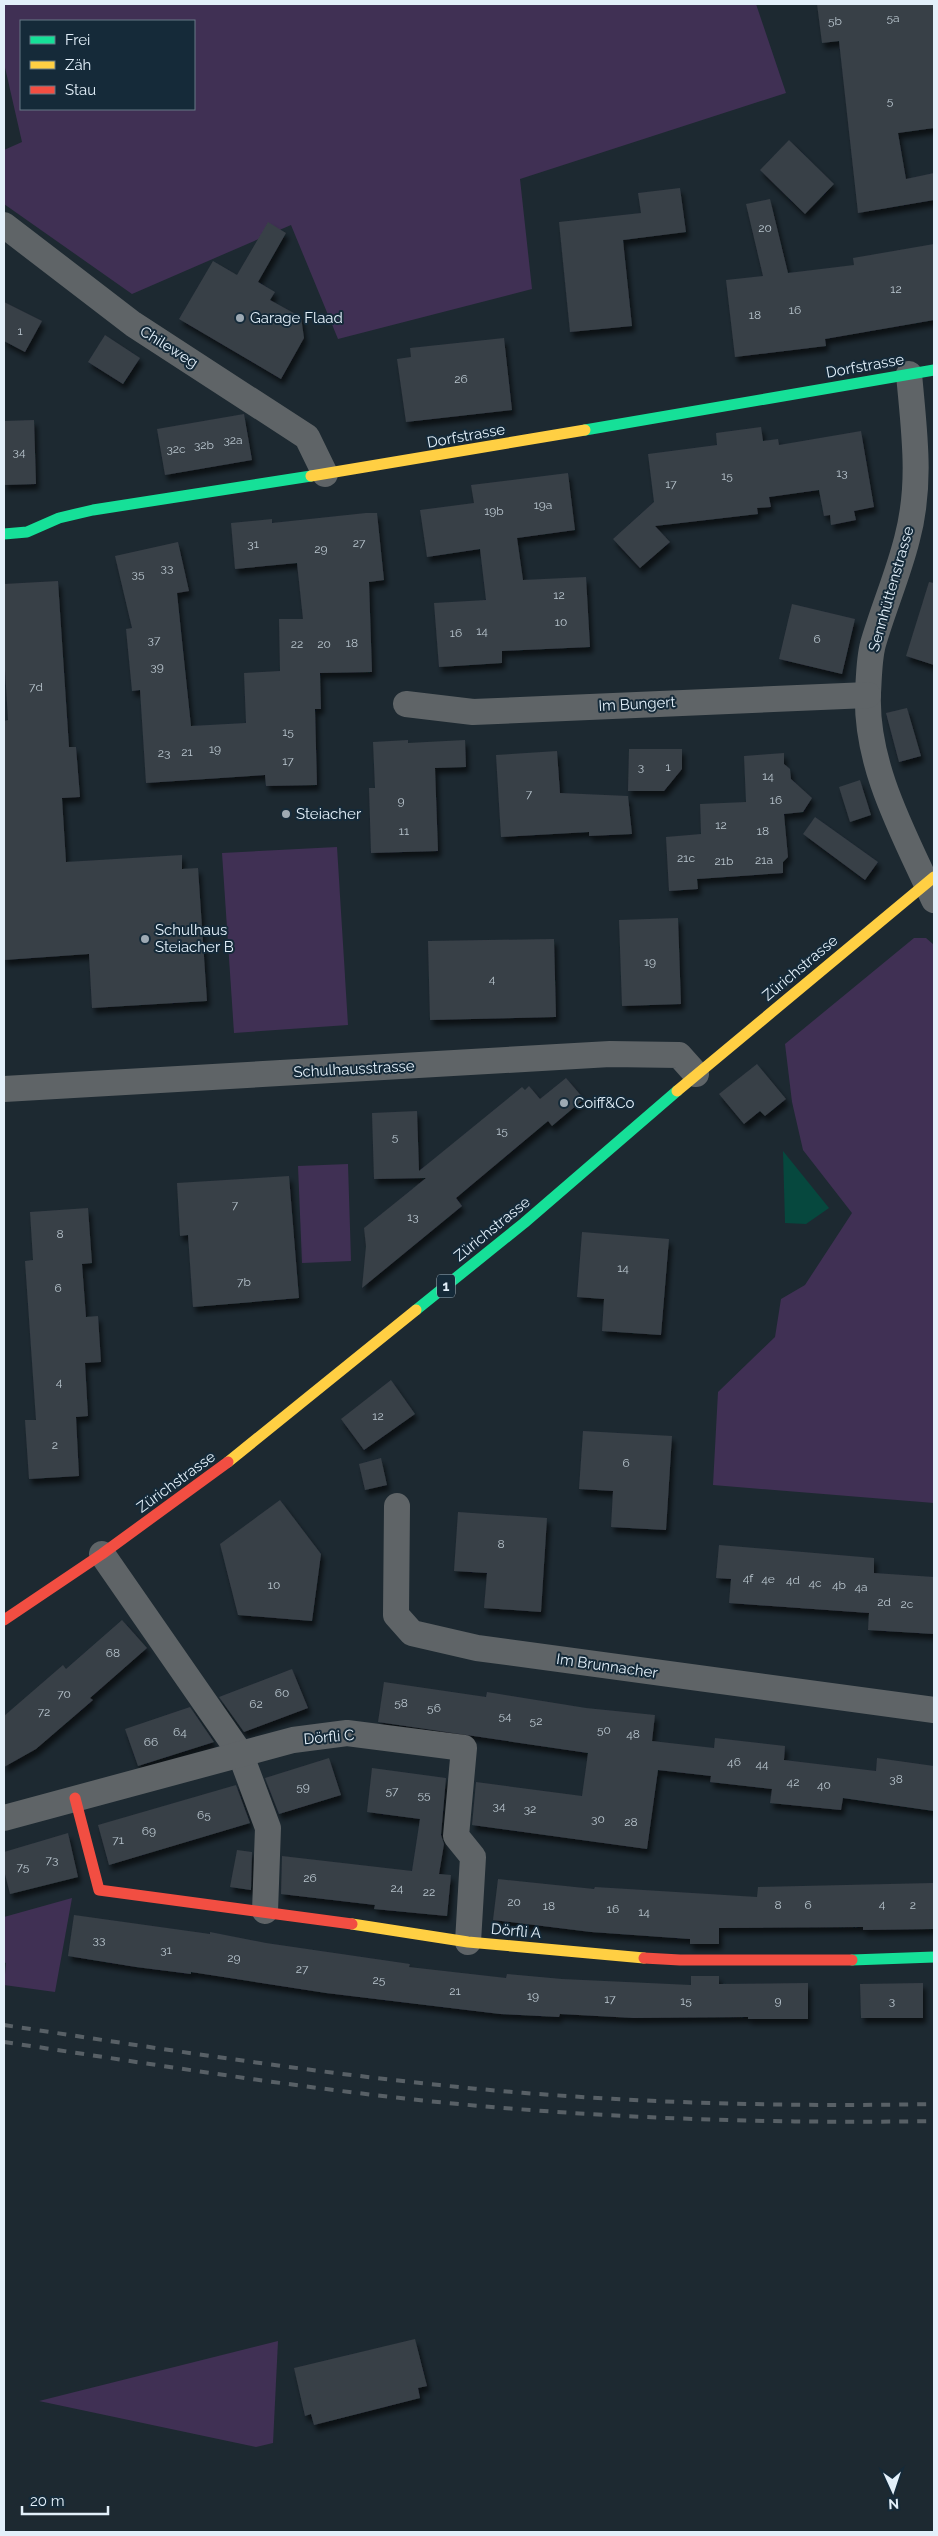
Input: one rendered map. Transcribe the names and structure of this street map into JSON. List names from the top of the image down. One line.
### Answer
{"streets":{"street":["Chileweg","Dorfstrasse","Sennhüttenstrasse","Im Bungert","Zürichstrasse","Schulhausstrasse","1","Im Brunnacher","Dörfli C","Dörfli A"]},"crossings":[["Chileweg","Dorfstrasse"],["Dorfstrasse","Sennhüttenstrasse"],["Sennhüttenstrasse","Im Bungert"],["Sennhüttenstrasse","Zürichstrasse"],["Zürichstrasse","Schulhausstrasse"],["Dörfli C","Dörfli A"]],"places":["Garage Flaad","Steiacher","Schulhaus Steiacher B","Coiff&Co"],"house_numbers":["5a","5b","5","20","12","16","18","1","26","32a","32b","32c","34","13","15","17","19a","19b","27","31","29","33","35","12","10","14","16","6","37","18","22","20","39","7d","15","19","21","23","17","3","1","14","7","16","9","12","11","18","21c","21a","21b","19","4","15","5","7","13","8","14","7b","6","4","12","2","6","8","4f","4e","4d","4c","10","4b","4a","2d","2c","68","60","70","58","62","56","72","54","52","50","64","48","66","46","44","38","42","40","59","57","55","34","32","65","30","28","69","71","73","75","26","24","22","20","4","8","6","2","18","16","14","33","31","29","27","25","21","19","17","15","9","3"],"legend":["Frei","Zäh","Stau"],"scale_bar":"20 m","north":"bottom"}
